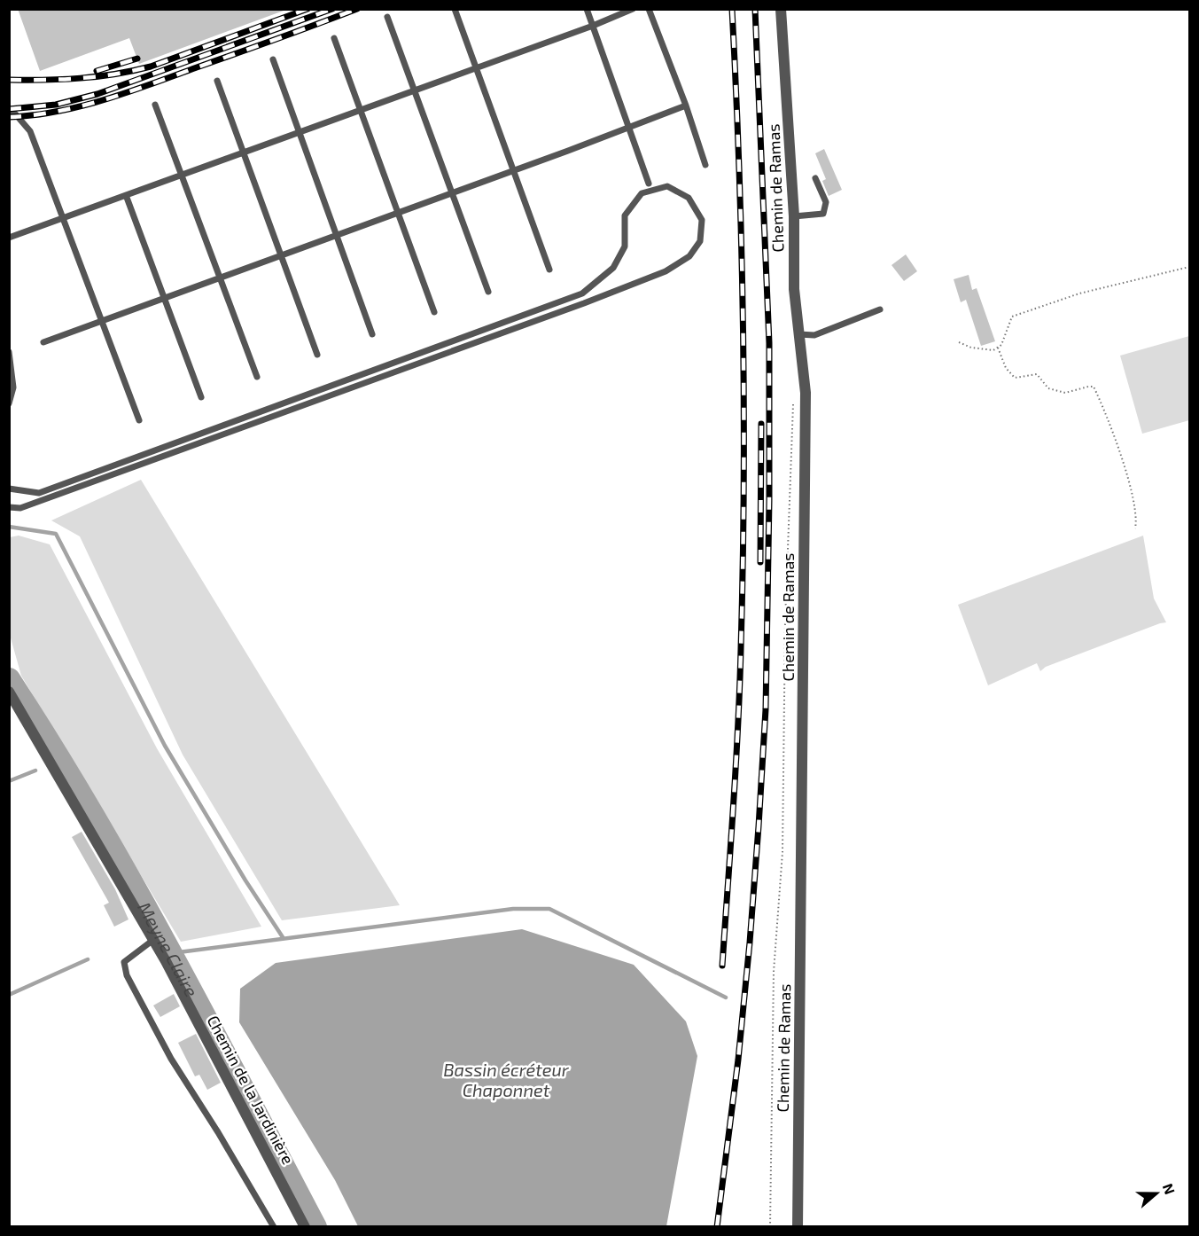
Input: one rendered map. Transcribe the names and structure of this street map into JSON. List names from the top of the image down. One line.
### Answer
{"streets":{"street":["Chemin de Ramas","Chemin de la Jardinière"]},"water":["Meyne Claire","Bassin écréteur Chaponnet"],"north":"right"}
